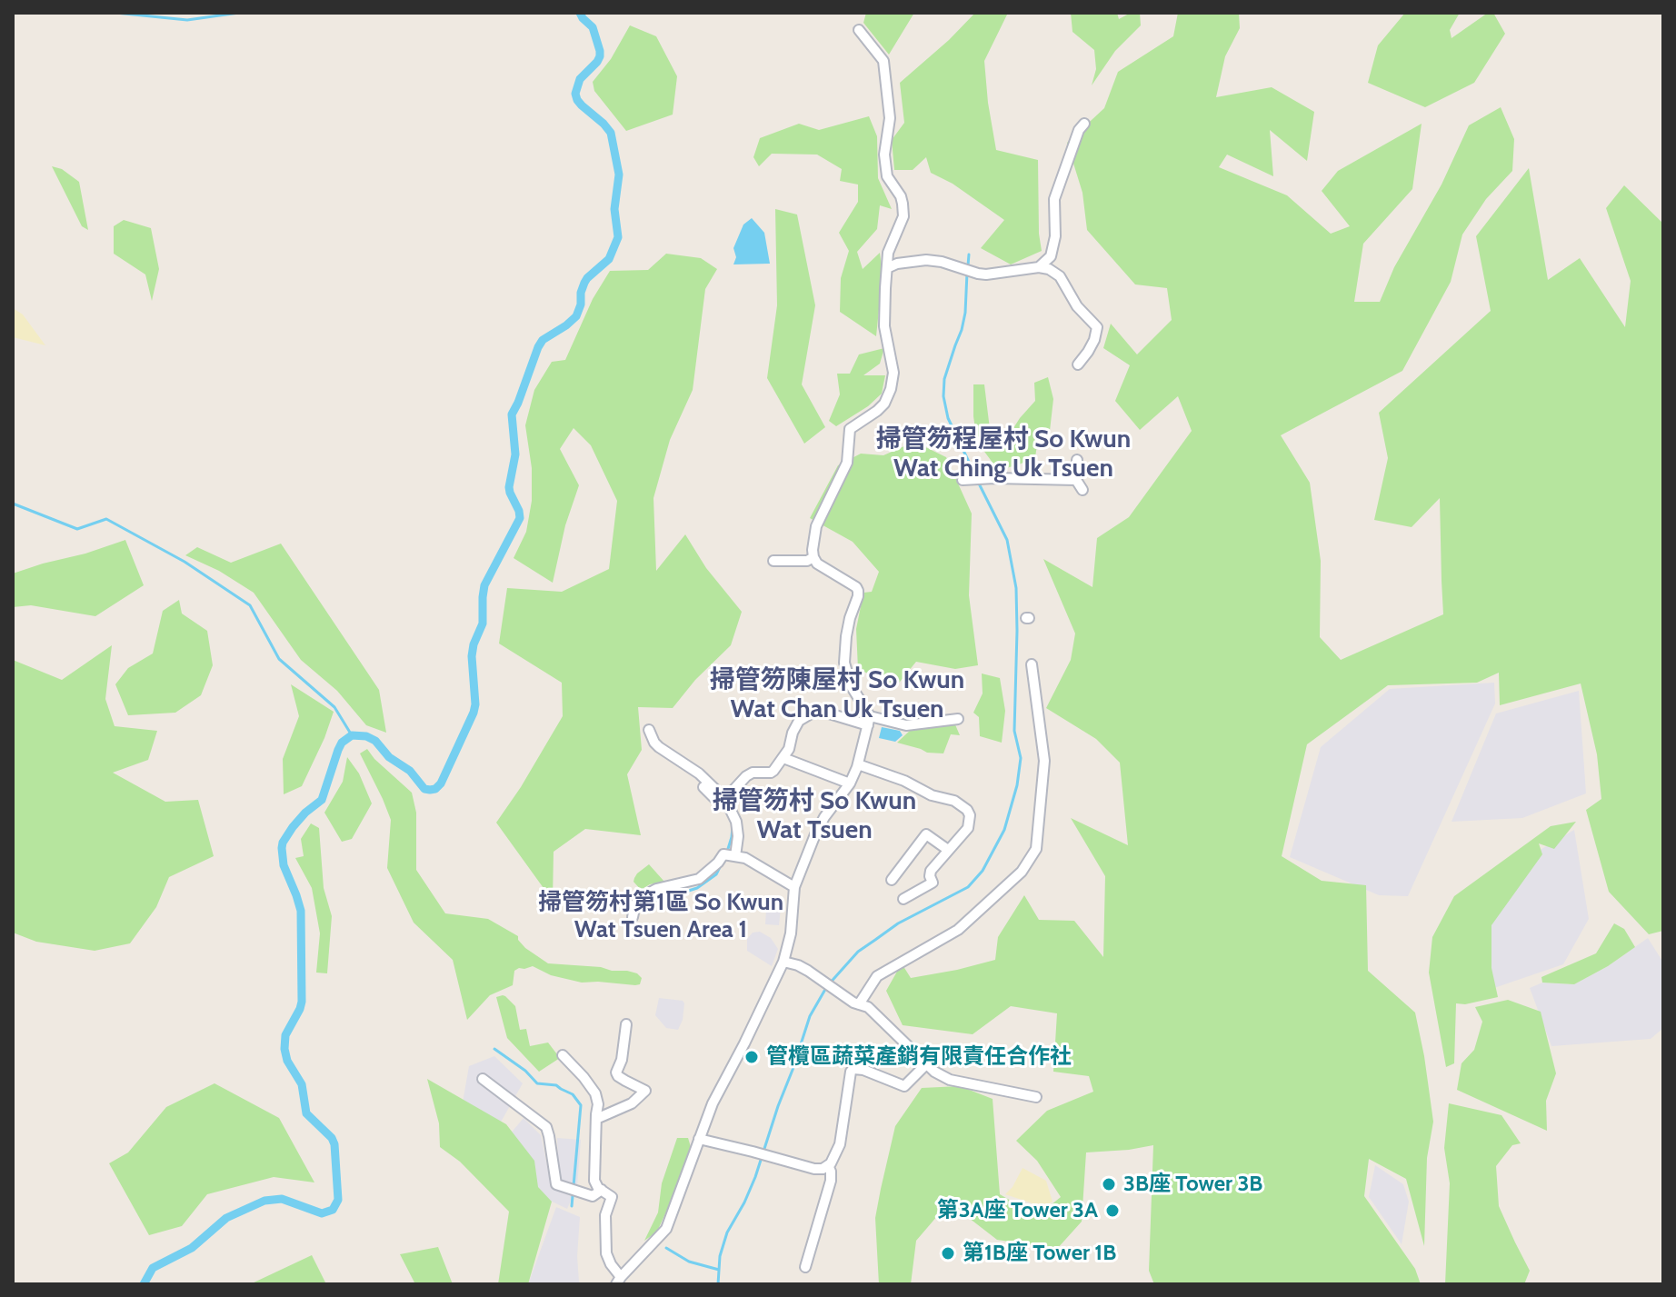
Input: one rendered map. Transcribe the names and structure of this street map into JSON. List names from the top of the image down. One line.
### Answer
{"districts":["掃管笏程屋村 So Kwun Wat Ching Uk Tsuen","掃管笏陳屋村 So Kwun Wat Chan Uk Tsuen","掃管笏村 So Kwun Wat Tsuen","掃管笏村第1區 So Kwun Wat Tsuen Area 1"],"places":["管欖區蔬菜產銷有限責任合作社","3B座 Tower 3B","第3A座 Tower 3A","第1B座 Tower 1B"]}
